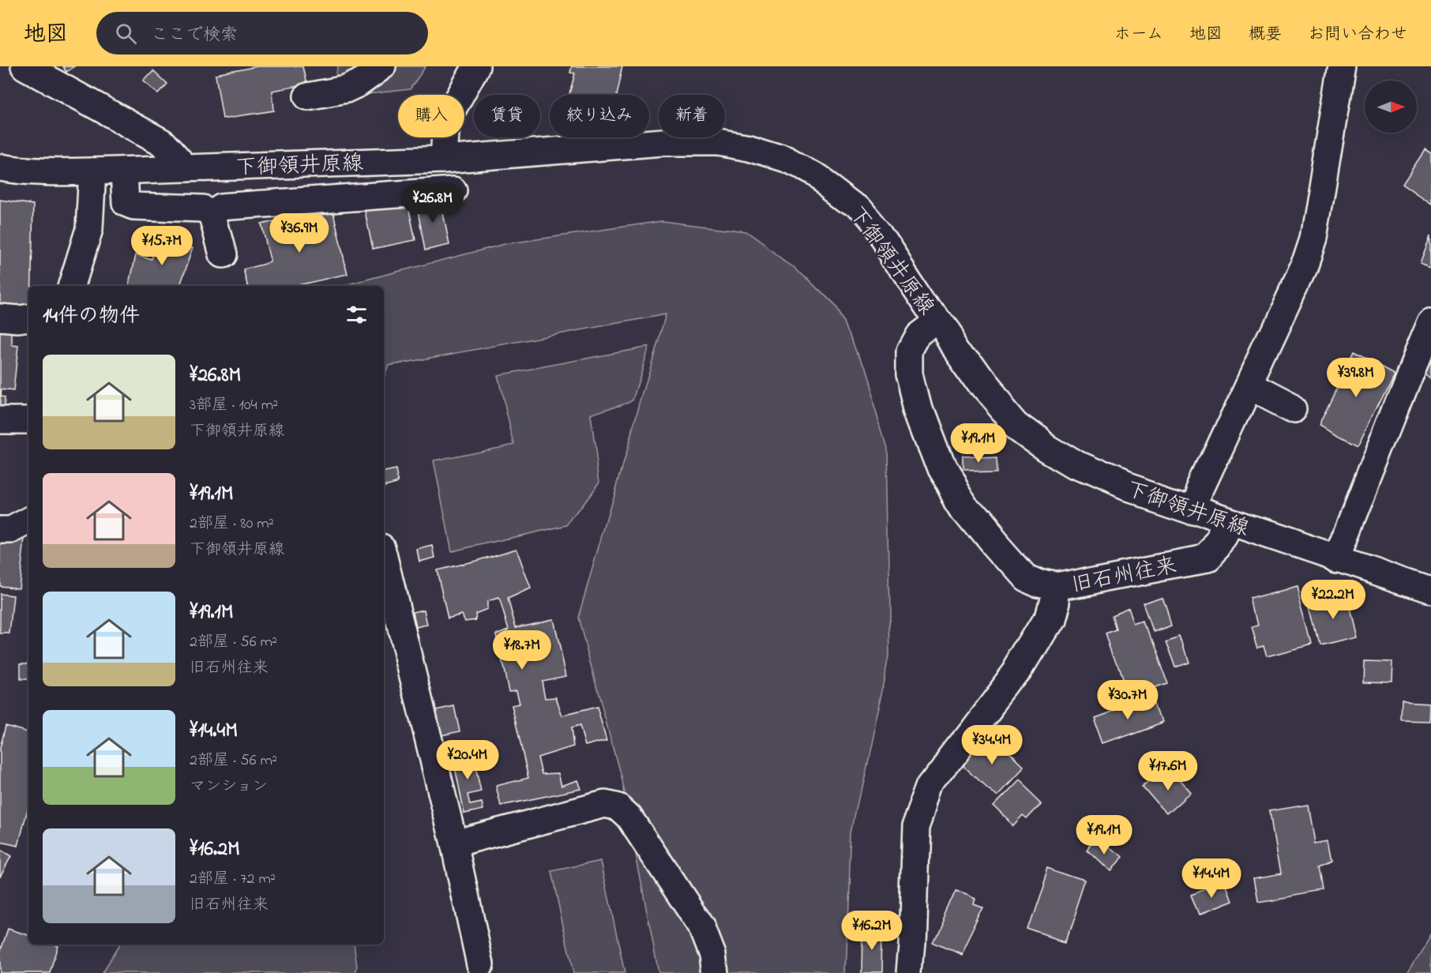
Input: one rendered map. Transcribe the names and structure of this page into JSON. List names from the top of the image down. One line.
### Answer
{"streets":{"street":["下御領井原線","旧石州往来"]},"crossings":[["下御領井原線","旧石州往来"]],"north":"right","page":{"header":"地図","search":"ここで検索","nav":["ホーム","地図","概要","お問い合わせ"],"chip":["購入","賃貸","絞り込み","新着"],"price":["¥26.8M","¥36.9M","¥15.7M","¥39.8M","¥19.1M","¥22.2M","¥18.7M","¥30.7M","¥34.4M","¥20.4M","¥17.6M","¥19.1M","¥14.4M","¥16.2M"],"heading":"14件の物件","list":[{"name":"¥26.8M","note":"3部屋 · 104 m² · 下御領井原線"},{"name":"¥19.1M","note":"2部屋 · 80 m² · 下御領井原線"},{"name":"¥19.1M","note":"2部屋 · 56 m² · 旧石州往来"},{"name":"¥14.4M","note":"2部屋 · 56 m² · マンション"},{"name":"¥16.2M","note":"2部屋 · 72 m² · 旧石州往来"}]}}
